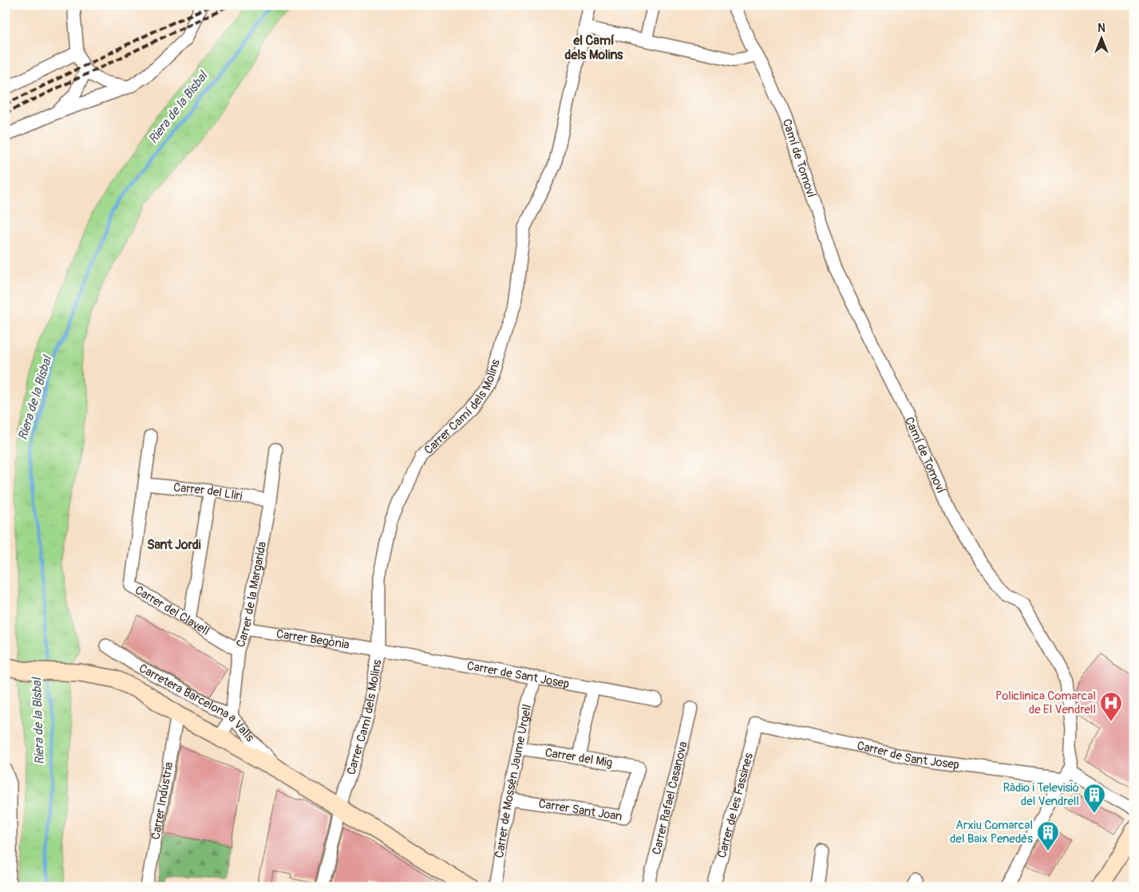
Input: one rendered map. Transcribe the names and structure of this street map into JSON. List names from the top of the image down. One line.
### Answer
{"streets":{"street":["Camí de Tomoví","Carrer Camí dels Molins","Carrer del Lliri","Carrer de la Margarida","Carrer del Clavell","Carrer Begònia","Carrer de Sant Josep","Carretera Barcelona a Valls","Carrer del Mig","Carrer de Mossèn Jaume Urgell","Carrer Rafael Casanova","Carrer Indústria","Carrer de les Fassines","Carrer Sant Joan"]},"crossings":[["Camí de Tomoví","Carrer de Sant Josep"],["Carrer Camí dels Molins","Carrer Begònia"],["Carrer Camí dels Molins","Carrer de Sant Josep"],["Carrer del Lliri","Carrer de la Margarida"],["Carrer del Lliri","Carrer del Clavell"],["Carrer de la Margarida","Carrer del Clavell"],["Carrer de la Margarida","Carrer Begònia"],["Carrer de la Margarida","Carretera Barcelona a Valls"],["Carrer Begònia","Carrer de Sant Josep"],["Carrer de Sant Josep","Carrer de Mossèn Jaume Urgell"],["Carrer de Sant Josep","Carrer de les Fassines"],["Carrer del Mig","Carrer de Mossèn Jaume Urgell"],["Carrer del Mig","Carrer Sant Joan"],["Carrer de Mossèn Jaume Urgell","Carrer Sant Joan"]],"districts":["el Camí dels Molins","Sant Jordi"],"water":["Riera de la Bisbal"],"places":{"hospital":["Policlinica Comarcal de El Vendrell"],"building":["Ràdio i Televisió del Vendrell","Arxiu Comarcal del Baix Penedès"]},"north":"top"}
